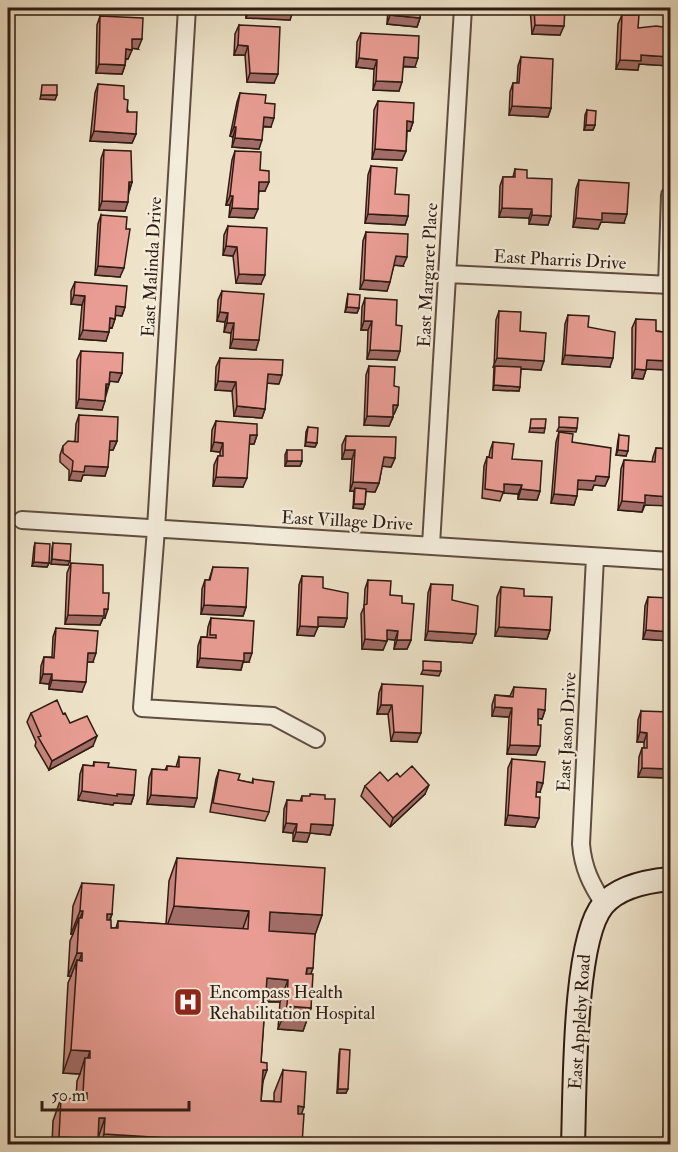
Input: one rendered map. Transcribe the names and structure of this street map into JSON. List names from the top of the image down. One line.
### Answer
{"streets":{"street":["East Pharris Drive","East Malinda Drive","East Margaret Place","East Village Drive","East Jason Drive","East Appleby Road"]},"crossings":[["East Pharris Drive","East Margaret Place"],["East Malinda Drive","East Village Drive"],["East Margaret Place","East Village Drive"],["East Village Drive","East Jason Drive"],["East Jason Drive","East Appleby Road"]],"places":{"hospital":["Encompass Health Rehabilitation Hospital"]},"scale_bar":"50 m"}
